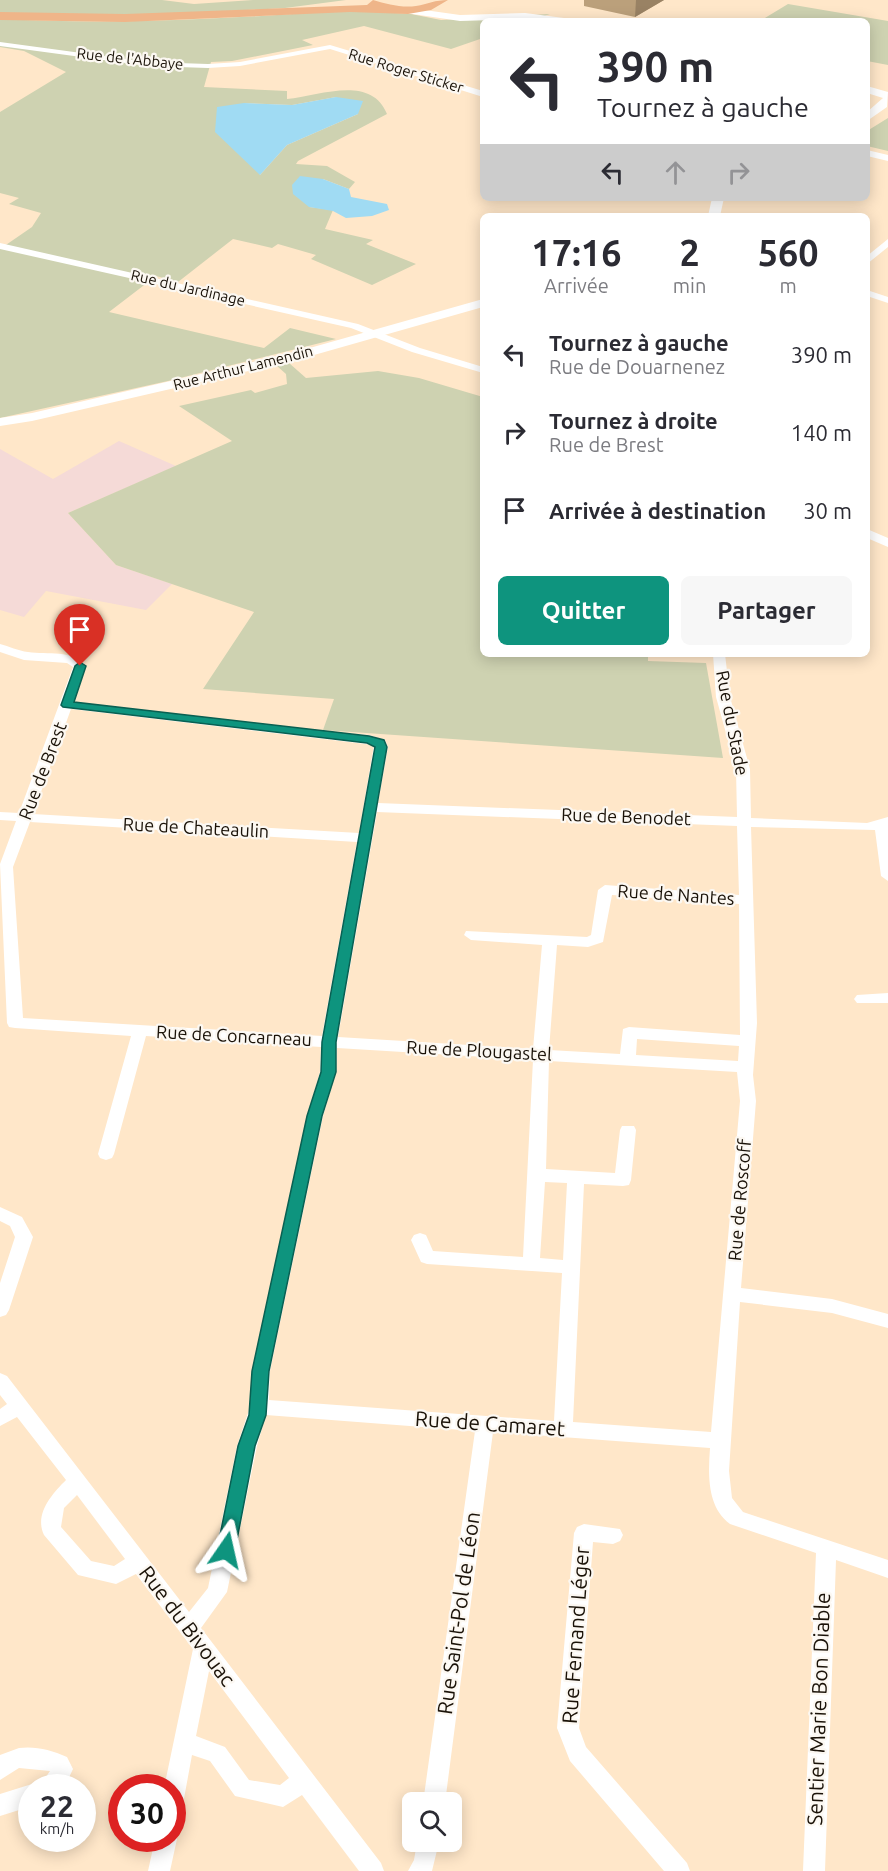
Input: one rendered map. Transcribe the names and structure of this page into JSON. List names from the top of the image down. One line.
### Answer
{"streets":{"street":["Rue de l'Abbaye","Rue Roger Sticker","Rue du Jardinage","Rue Arthur Lamendin","Rue du Stade","Rue de Brest","Rue de Benodet","Rue de Chateaulin","Rue de Nantes","Rue de Concarneau","Rue de Plougastel","Rue de Roscoff","Rue de Camaret","Rue Saint-Pol de Léon","Rue du Bivouac","Rue Fernand Léger","Sentier Marie Bon Diable"]},"crossings":[["Rue de l'Abbaye","Rue Roger Sticker"],["Rue du Jardinage","Rue Arthur Lamendin"],["Rue du Stade","Rue de Benodet"],["Rue du Stade","Rue de Nantes"],["Rue du Stade","Rue de Roscoff"],["Rue de Brest","Rue de Chateaulin"],["Rue de Brest","Rue de Concarneau"],["Rue de Nantes","Rue de Roscoff"],["Rue de Concarneau","Rue de Plougastel"],["Rue de Plougastel","Rue de Roscoff"],["Rue de Roscoff","Rue de Camaret"],["Rue de Roscoff","Sentier Marie Bon Diable"],["Rue de Camaret","Rue Saint-Pol de Léon"]],"page":{"turn":["390 m","Tournez à gauche"],"eta":["17:16","Arrivée","2","min","560","m"],"list":[{"name":"Tournez à gauche","note":"Rue de Douarnenez","value":"390 m"},{"name":"Tournez à droite","note":"Rue de Brest","value":"140 m"},{"name":"Arrivée à destination","value":"30 m"}],"buttons":["Quitter","Partager"],"speed":"22 km/h","limit":"30"}}
